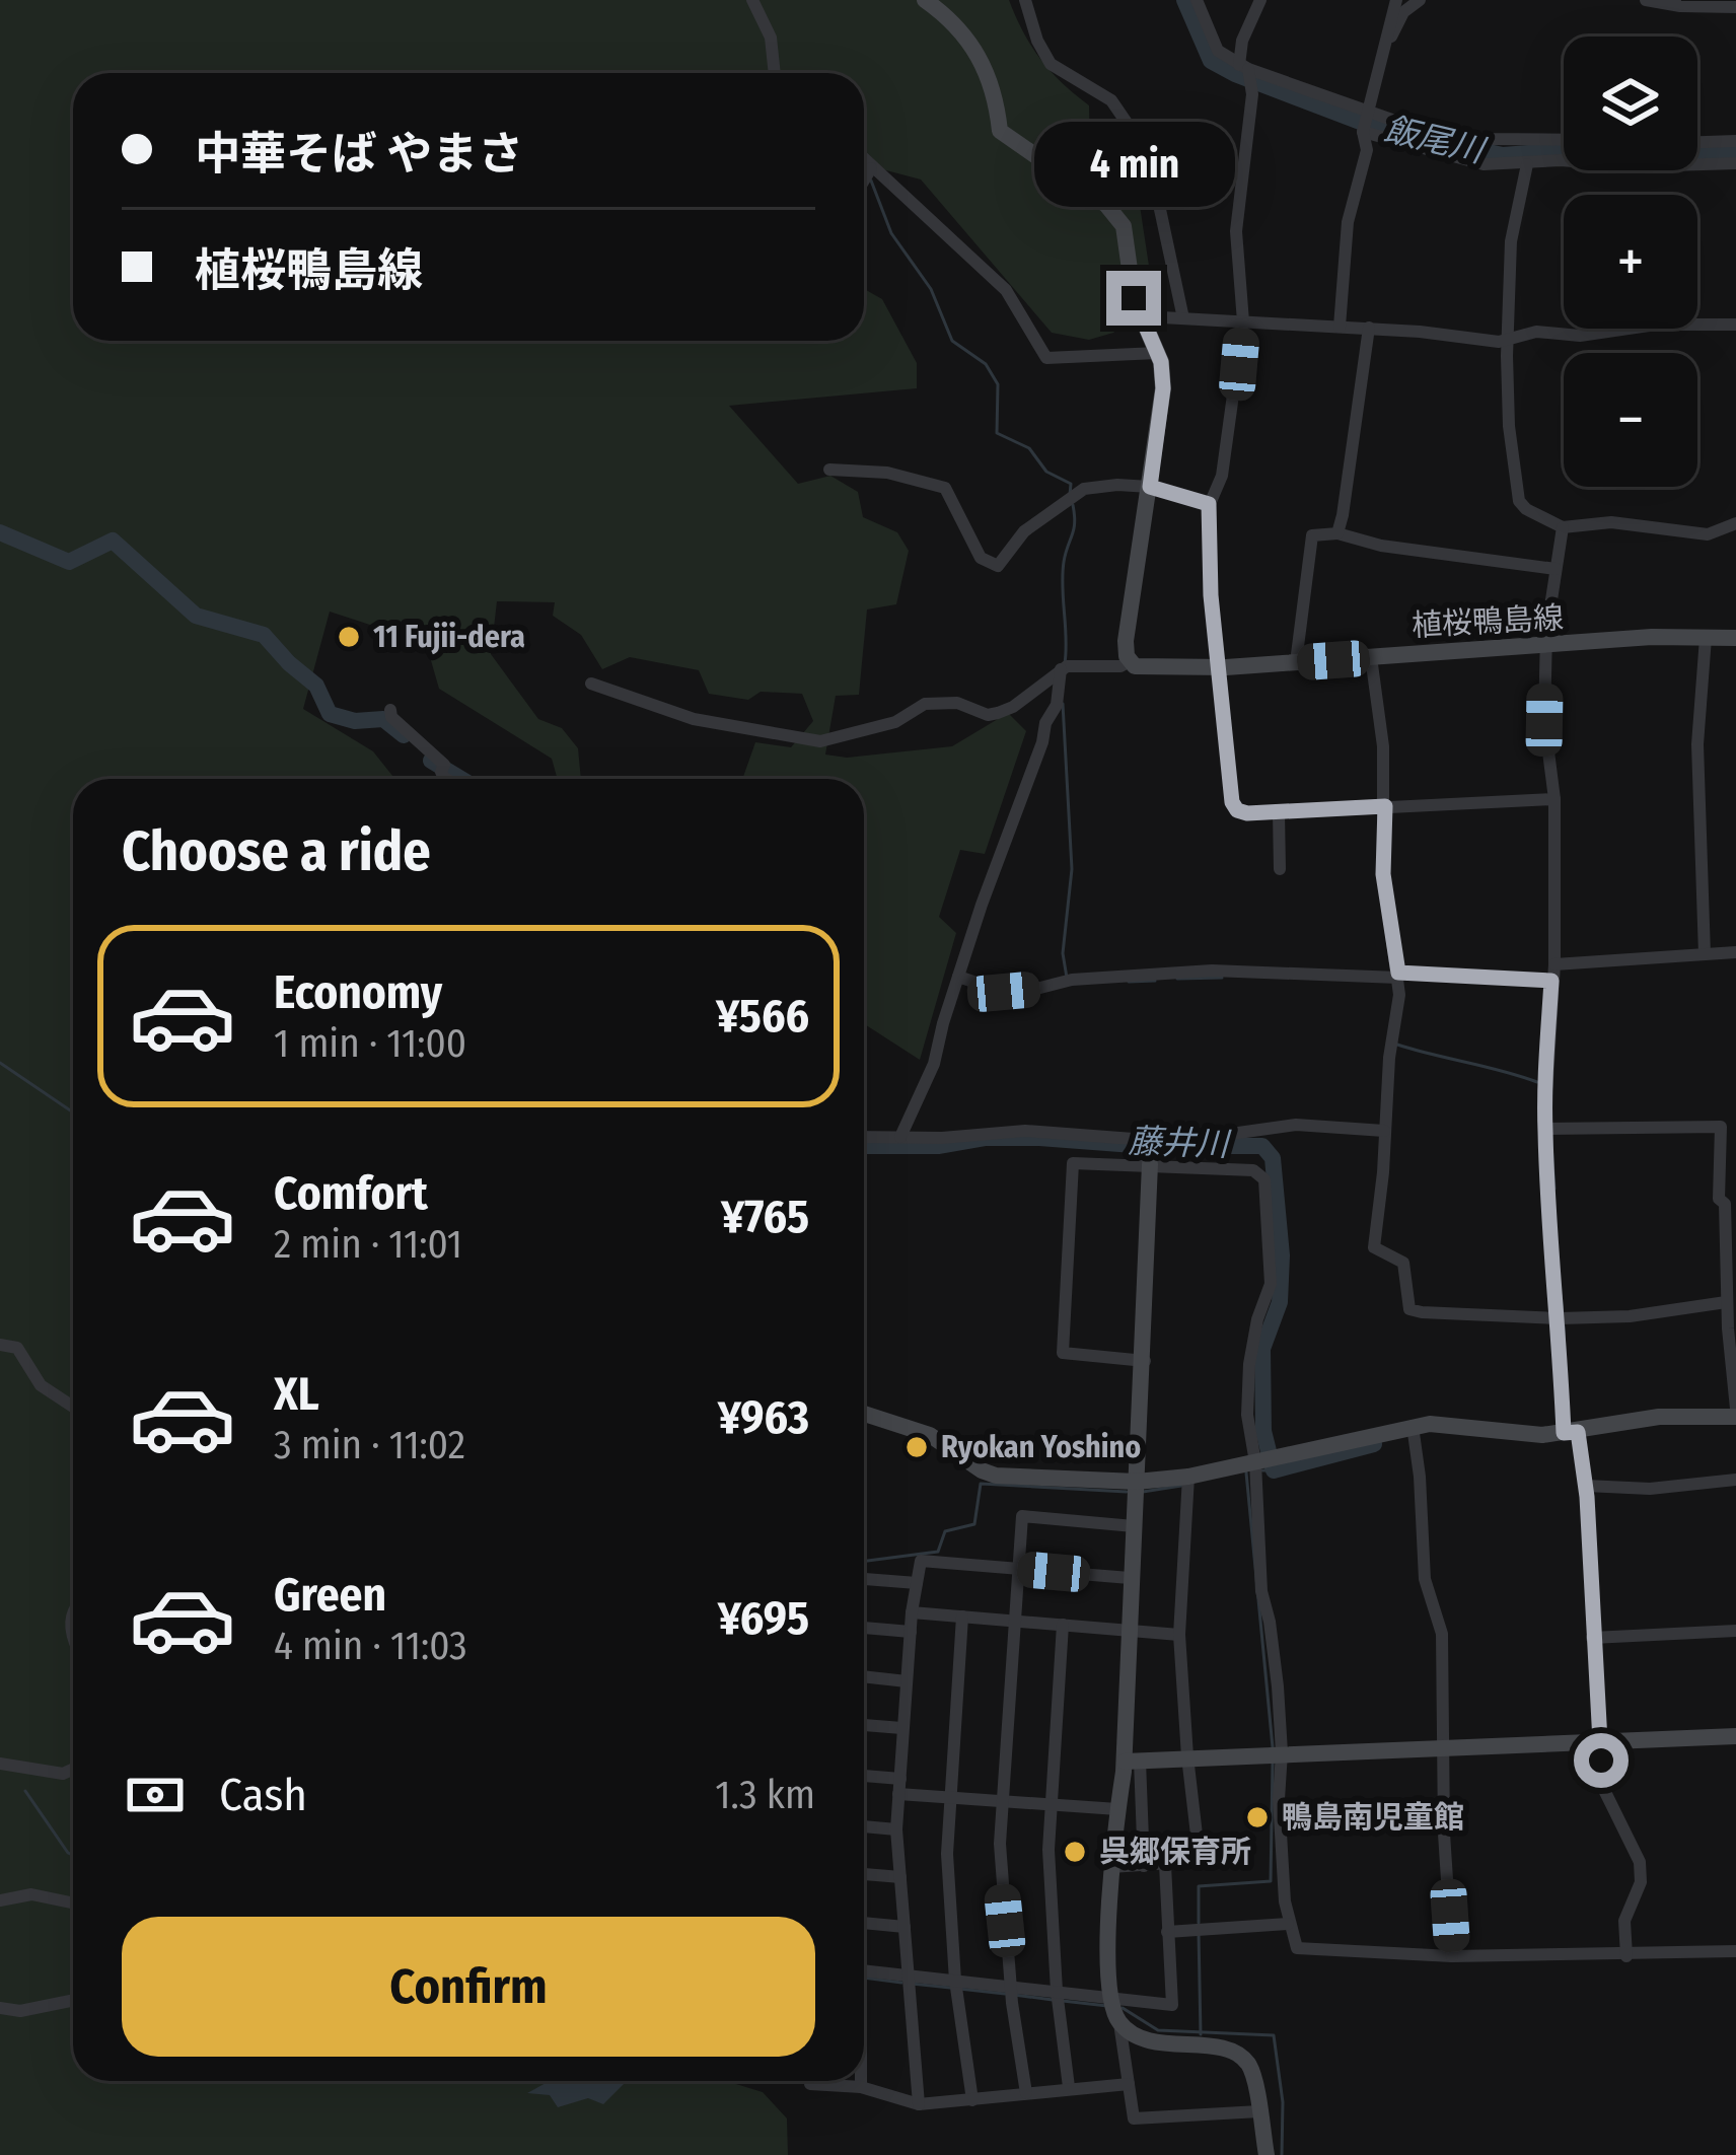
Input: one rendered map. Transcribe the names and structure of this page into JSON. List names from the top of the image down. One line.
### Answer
{"streets":{"street":["植桜鴨島線"]},"water":["飯尾川","藤井川"],"places":["11 Fujii-dera","Ryokan Yoshino","鴨島南児童館","呉郷保育所"],"page":{"map_buttons":["+","−"],"banner":["中華そば やまさ","植桜鴨島線"],"bubble":"4 min","heading":"Choose a ride","list":[{"name":"Economy","note":"1 min · 11:00","value":"¥566"},{"name":"Comfort","note":"2 min · 11:01","value":"¥765"},{"name":"XL","note":"3 min · 11:02","value":"¥963"},{"name":"Green","note":"4 min · 11:03","value":"¥695"}],"pay":["Cash","1.3 km"],"buttons":"Confirm"}}
